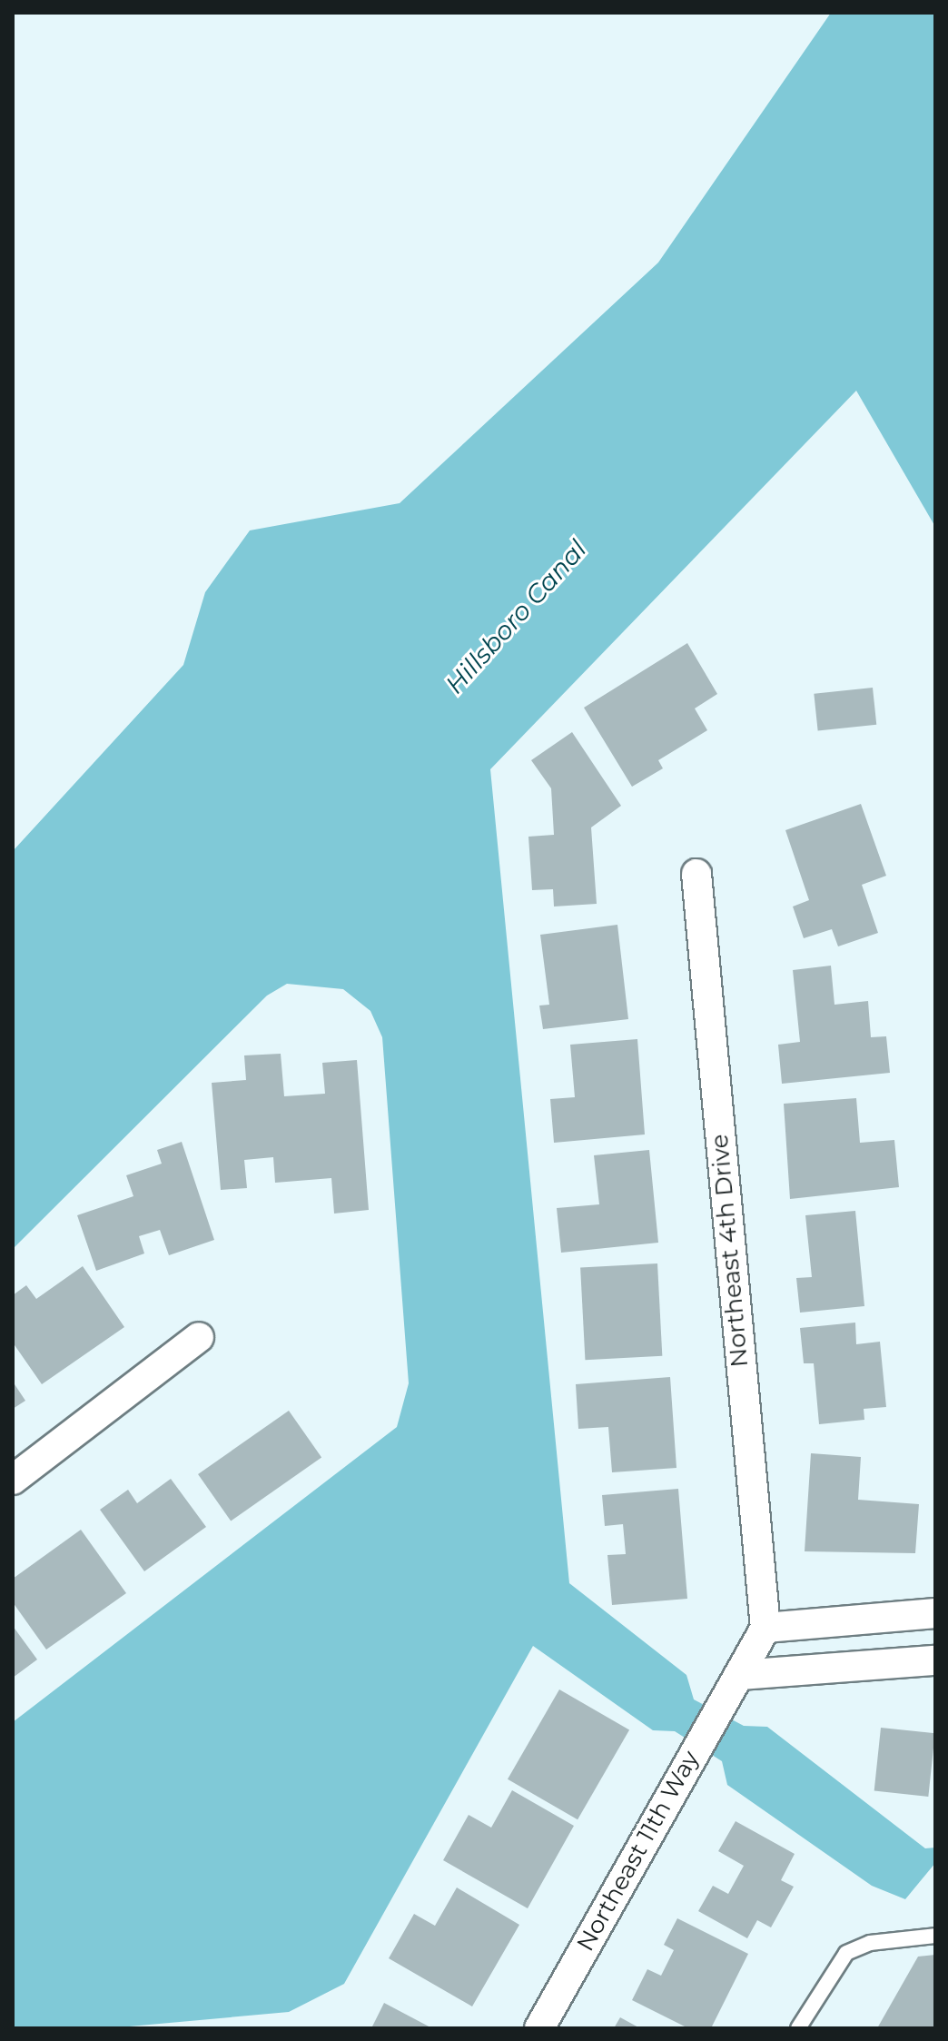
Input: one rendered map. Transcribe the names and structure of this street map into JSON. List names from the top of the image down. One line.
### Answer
{"streets":{"street":["Northeast 4th Drive","Northeast 11th Way"]},"crossings":[["Northeast 4th Drive","Northeast 11th Way"]],"water":["Hillsboro Canal"]}
